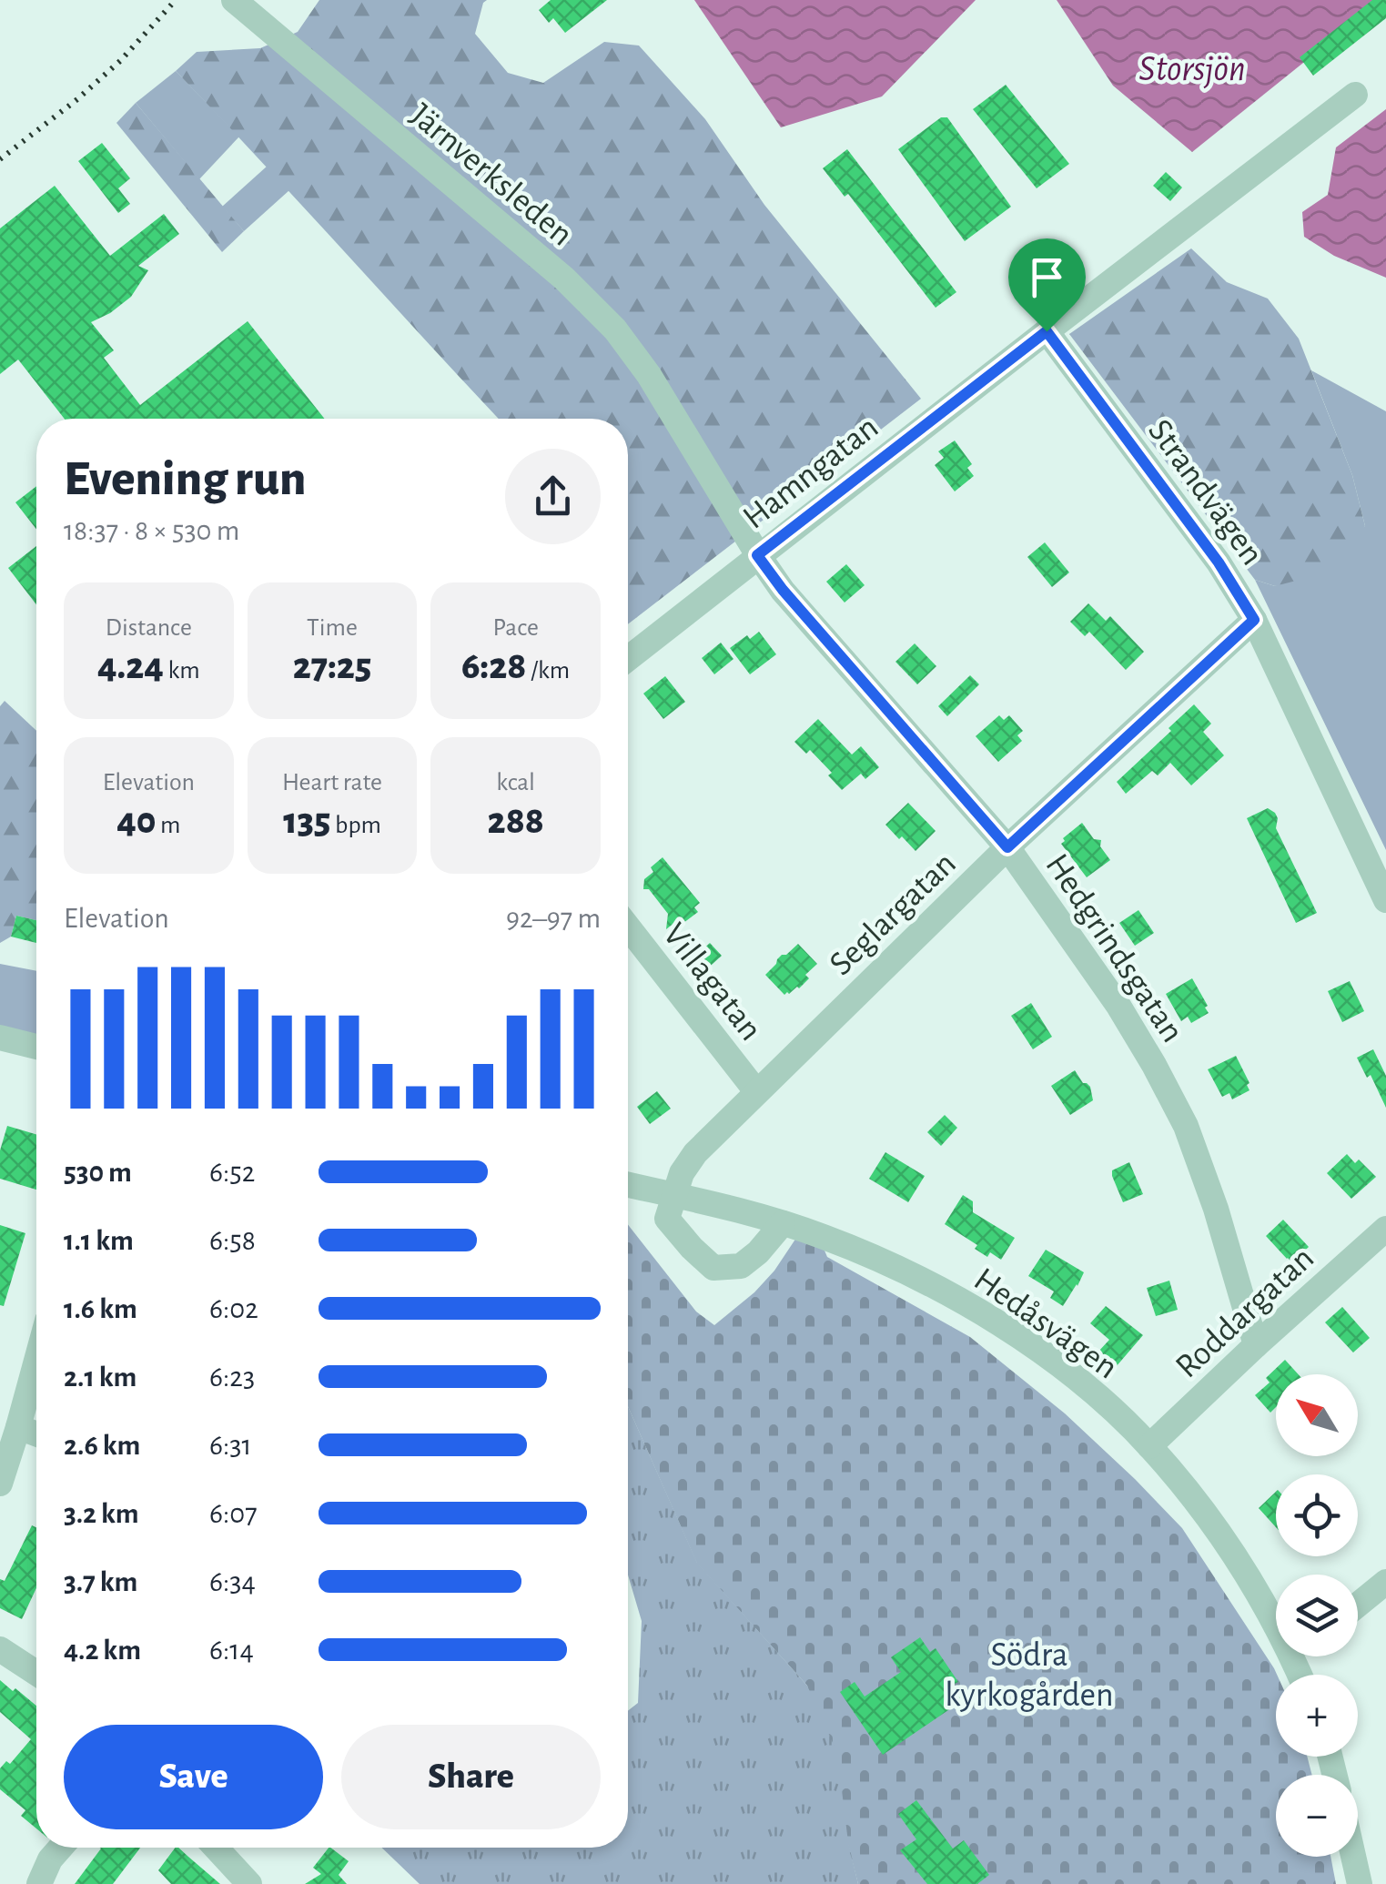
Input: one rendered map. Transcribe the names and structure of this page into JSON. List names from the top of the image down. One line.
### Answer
{"streets":{"street":["Järnverksleden","Hamngatan","Strandvägen","Seglargatan","Hedgrindsgatan","Villagatan","Roddargatan","Hedåsvägen"]},"crossings":[["Järnverksleden","Hamngatan"],["Järnverksleden","Hedgrindsgatan"],["Hamngatan","Strandvägen"],["Hamngatan","Hedgrindsgatan"],["Strandvägen","Seglargatan"],["Seglargatan","Hedgrindsgatan"],["Seglargatan","Villagatan"],["Seglargatan","Hedåsvägen"],["Hedgrindsgatan","Roddargatan"],["Roddargatan","Hedåsvägen"]],"water":["Storsjön"],"parks":["Södra kyrkogården"],"north":"top left","page":{"heading":["Evening run","18:37 · 8 × 530 m"],"stats":[["Distance","4.24 km"],["Time","27:25"],["Pace","6:28 /km"],["Elevation","40 m"],["Heart rate","135 bpm"],["kcal","288"]],"chart":["Elevation","92–97 m"],"list":[{"name":"530 m","note":"6:52"},{"name":"1.1 km","note":"6:58"},{"name":"1.6 km","note":"6:02"},{"name":"2.1 km","note":"6:23"},{"name":"2.6 km","note":"6:31"},{"name":"3.2 km","note":"6:07"},{"name":"3.7 km","note":"6:34"},{"name":"4.2 km","note":"6:14"}],"map_buttons":["+","−"],"buttons":["Save","Share"]}}
